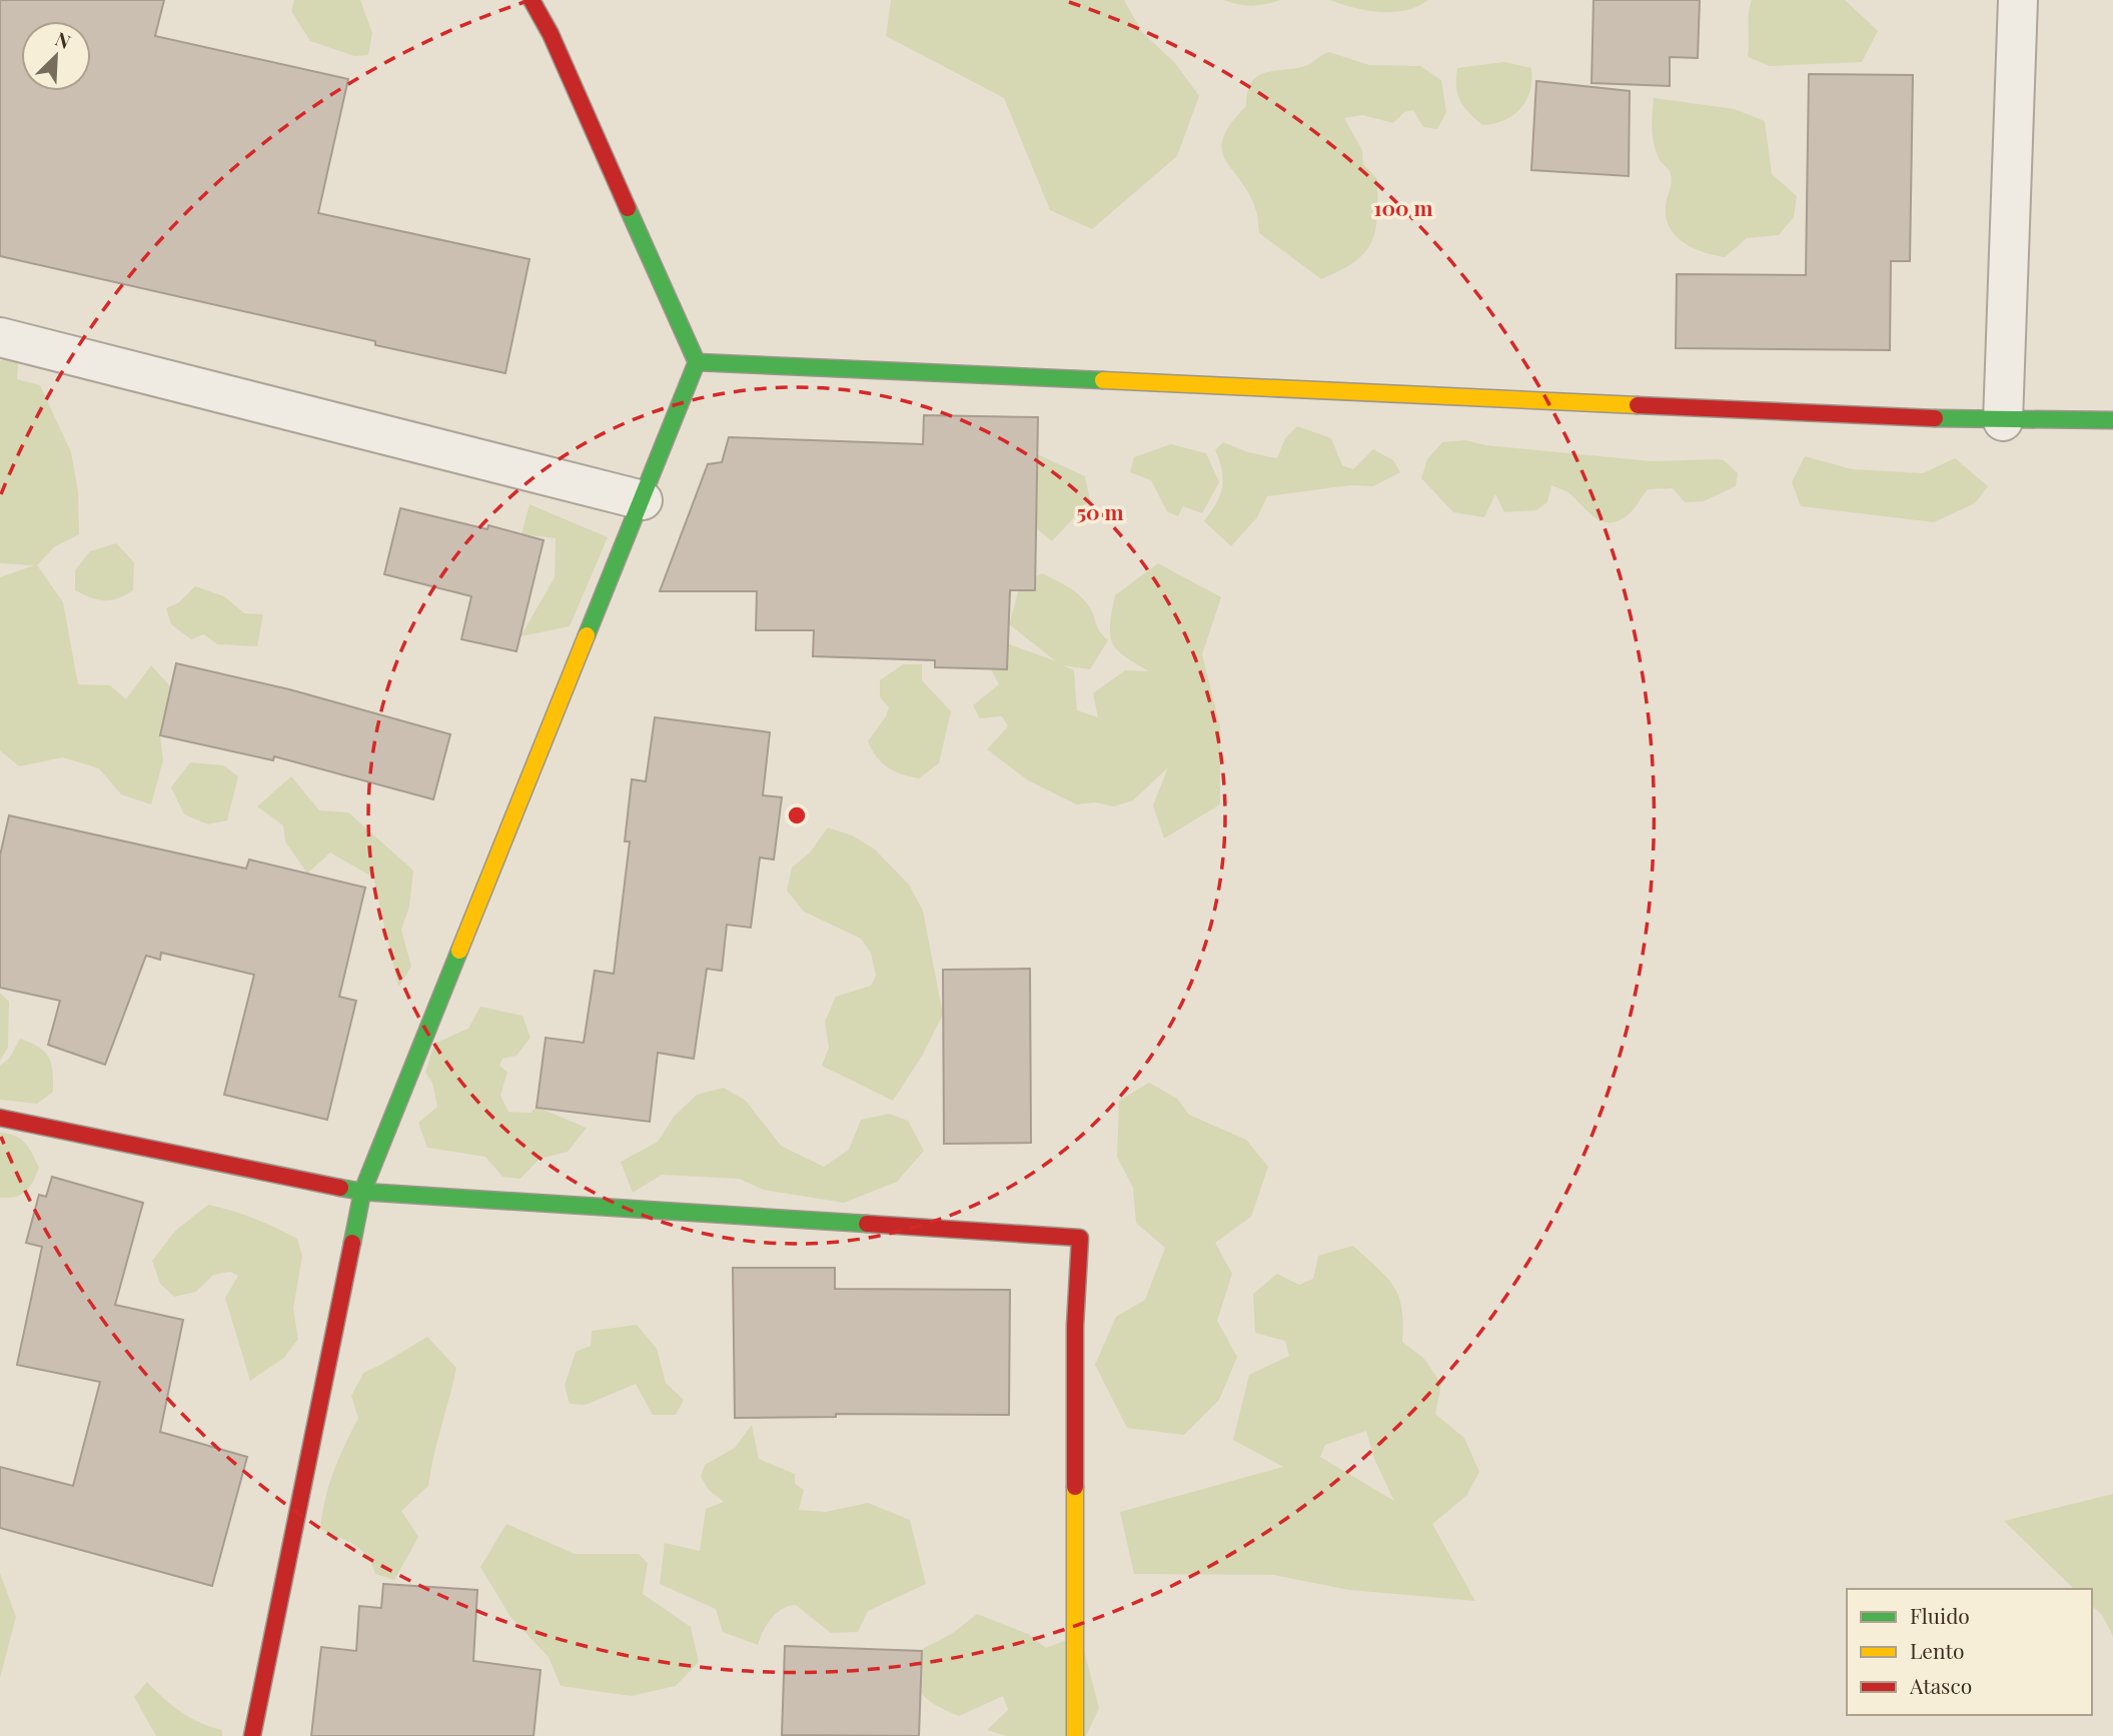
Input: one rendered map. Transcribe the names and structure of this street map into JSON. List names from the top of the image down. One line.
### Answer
{"legend":["Fluido","Lento","Atasco"],"north":"top right","rings":["100 m","50 m"]}
